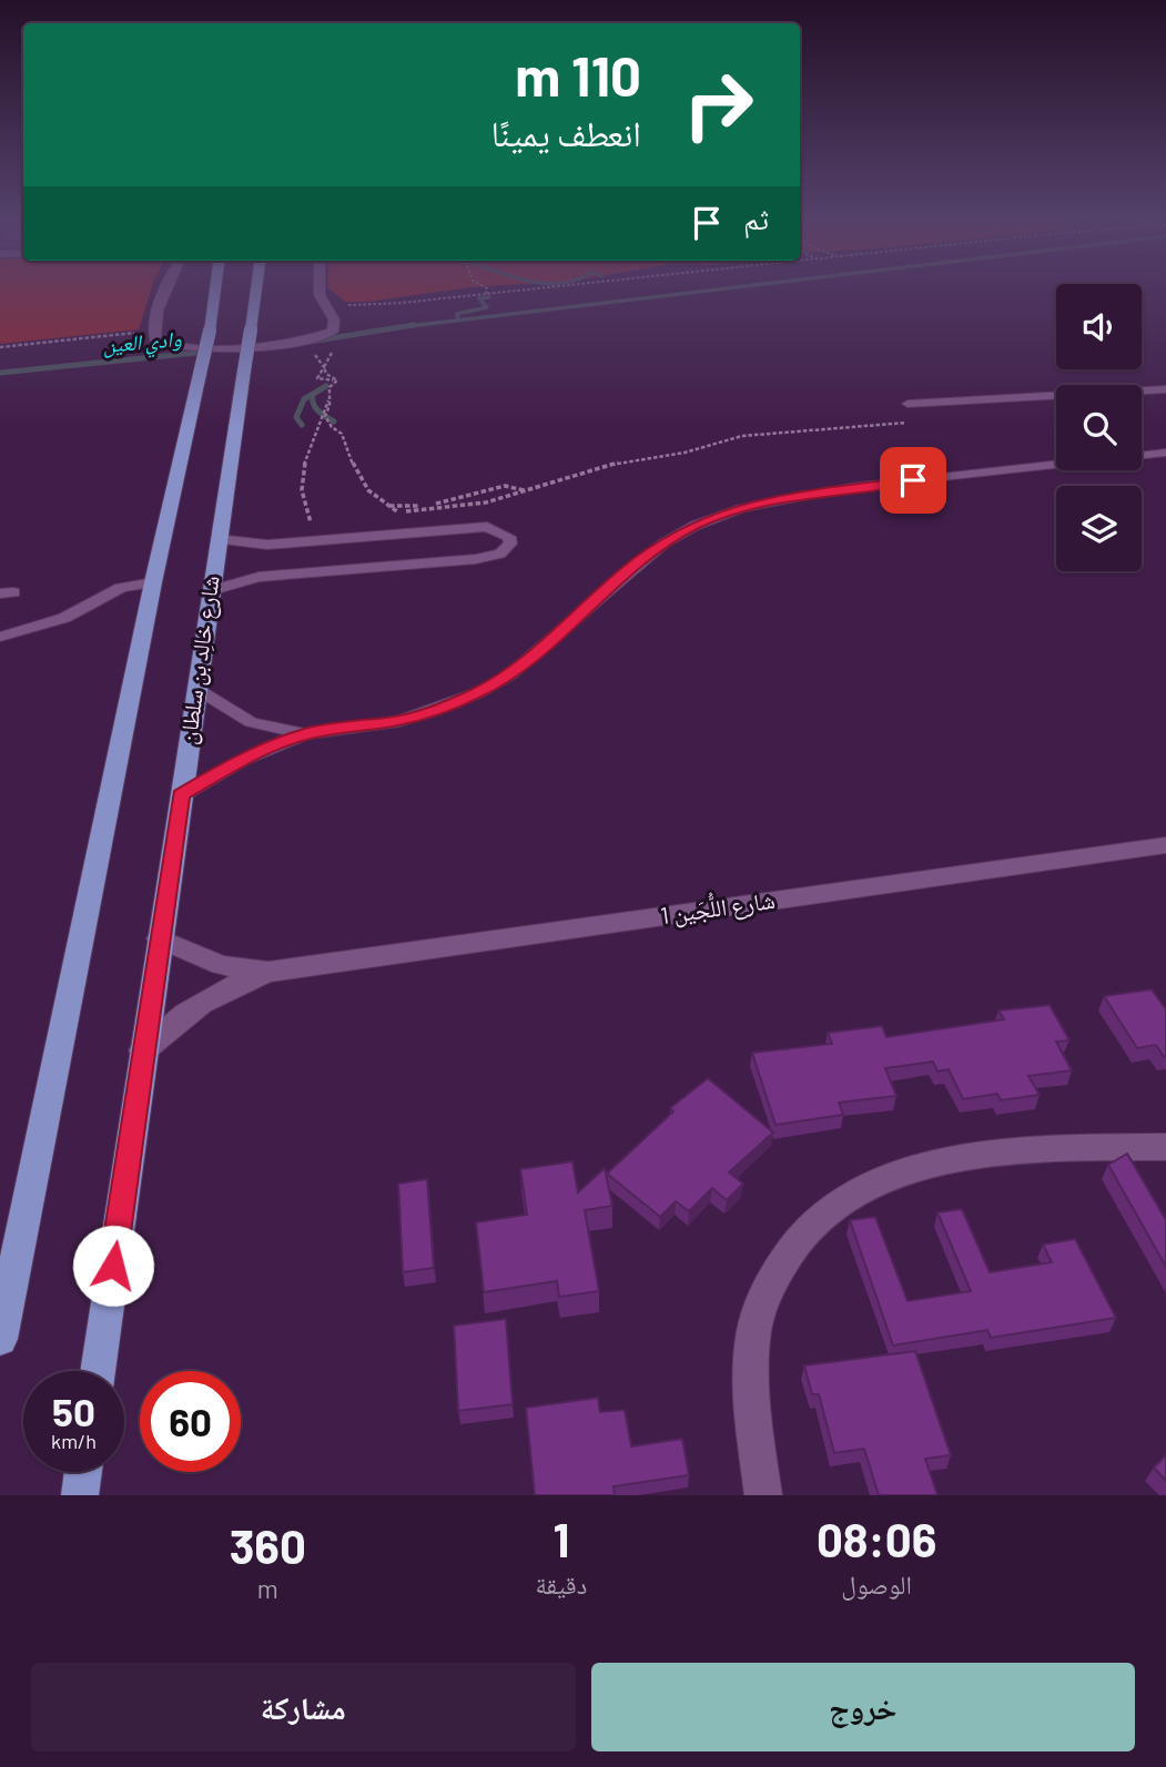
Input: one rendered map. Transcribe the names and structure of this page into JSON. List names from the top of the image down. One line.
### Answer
{"streets":{"main road":["شارع خالِد بن سلطان"],"street":["شارع اللُّجَين 1"]},"crossings":[["شارع خالِد بن سلطان","شارع اللُّجَين 1"]],"water":["وادي العين"],"page":{"turn":["110 m","انعطف يمينًا"],"then":"ثم","speed":"50 km/h","limit":"60","eta":["08:06","الوصول","1","دقيقة","360","m"],"buttons":["خروج","مشاركة"]}}
